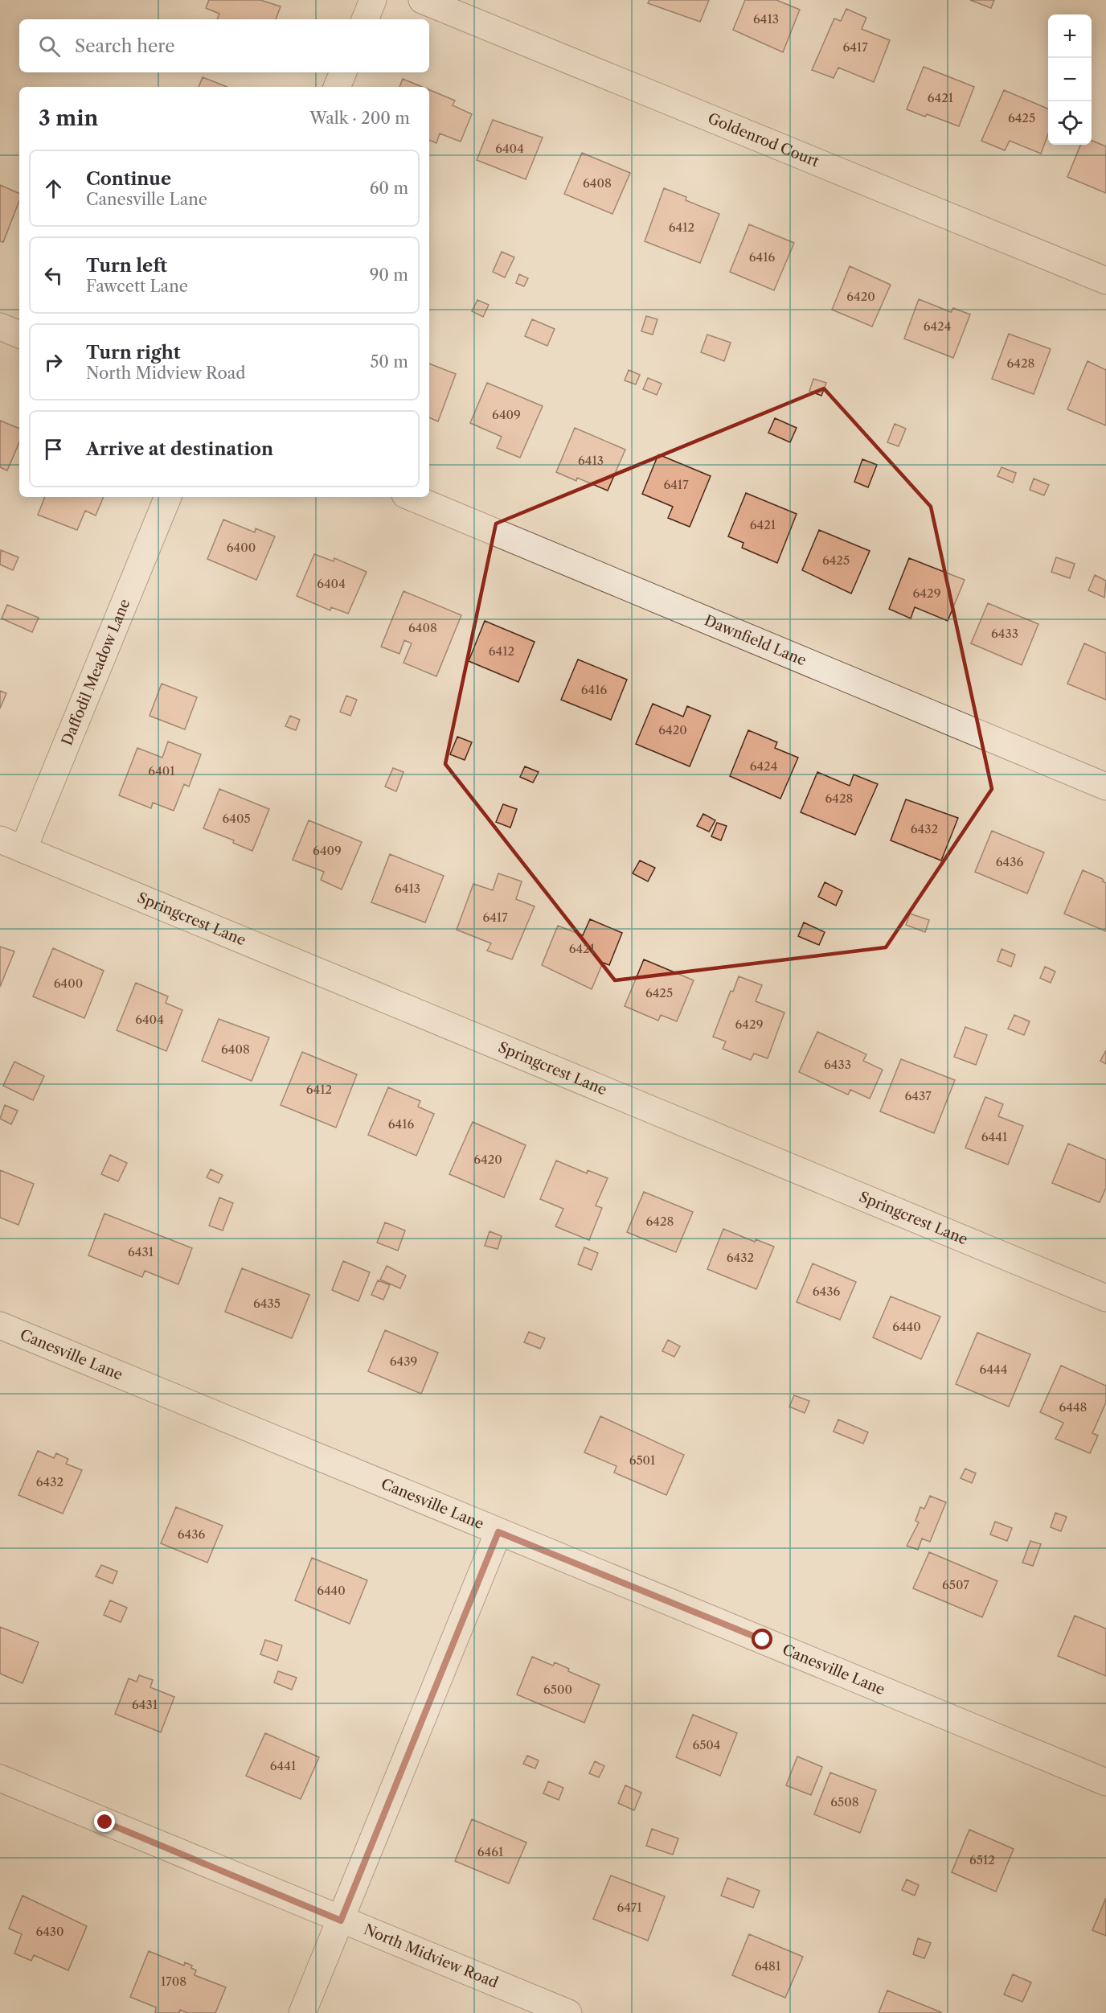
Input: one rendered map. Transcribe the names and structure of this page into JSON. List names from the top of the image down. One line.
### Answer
{"streets":{"street":["Goldenrod Court","Dawnfield Lane","Daffodil Meadow Lane","Springcrest Lane","Canesville Lane","North Midview Road"]},"crossings":[["Daffodil Meadow Lane","Springcrest Lane"]],"house_numbers":["6413","6417","6421","6425","6404","6408","6412","6416","6420","6424","6428","6409","6413","6417","6421","6400","6425","6404","6429","6408","6433","6412","6416","6420","6424","6401","6428","6405","6432","6409","6436","6413","6417","6421","6400","6425","6404","6429","6408","6433","6412","6437","6416","6441","6420","6428","6431","6432","6436","6435","6440","6439","6444","6448","6501","6432","6436","6507","6440","6500","6431","6504","6441","6508","6461","6512","6471","6430","6481","1708"],"page":{"map_buttons":["+","−"],"search":"Search here","heading":["3 min","Walk · 200 m"],"list":[["Continue","Canesville Lane","60 m"],["Turn left","Fawcett Lane","90 m"],["Turn right","North Midview Road","50 m"],"Arrive at destination"]}}
